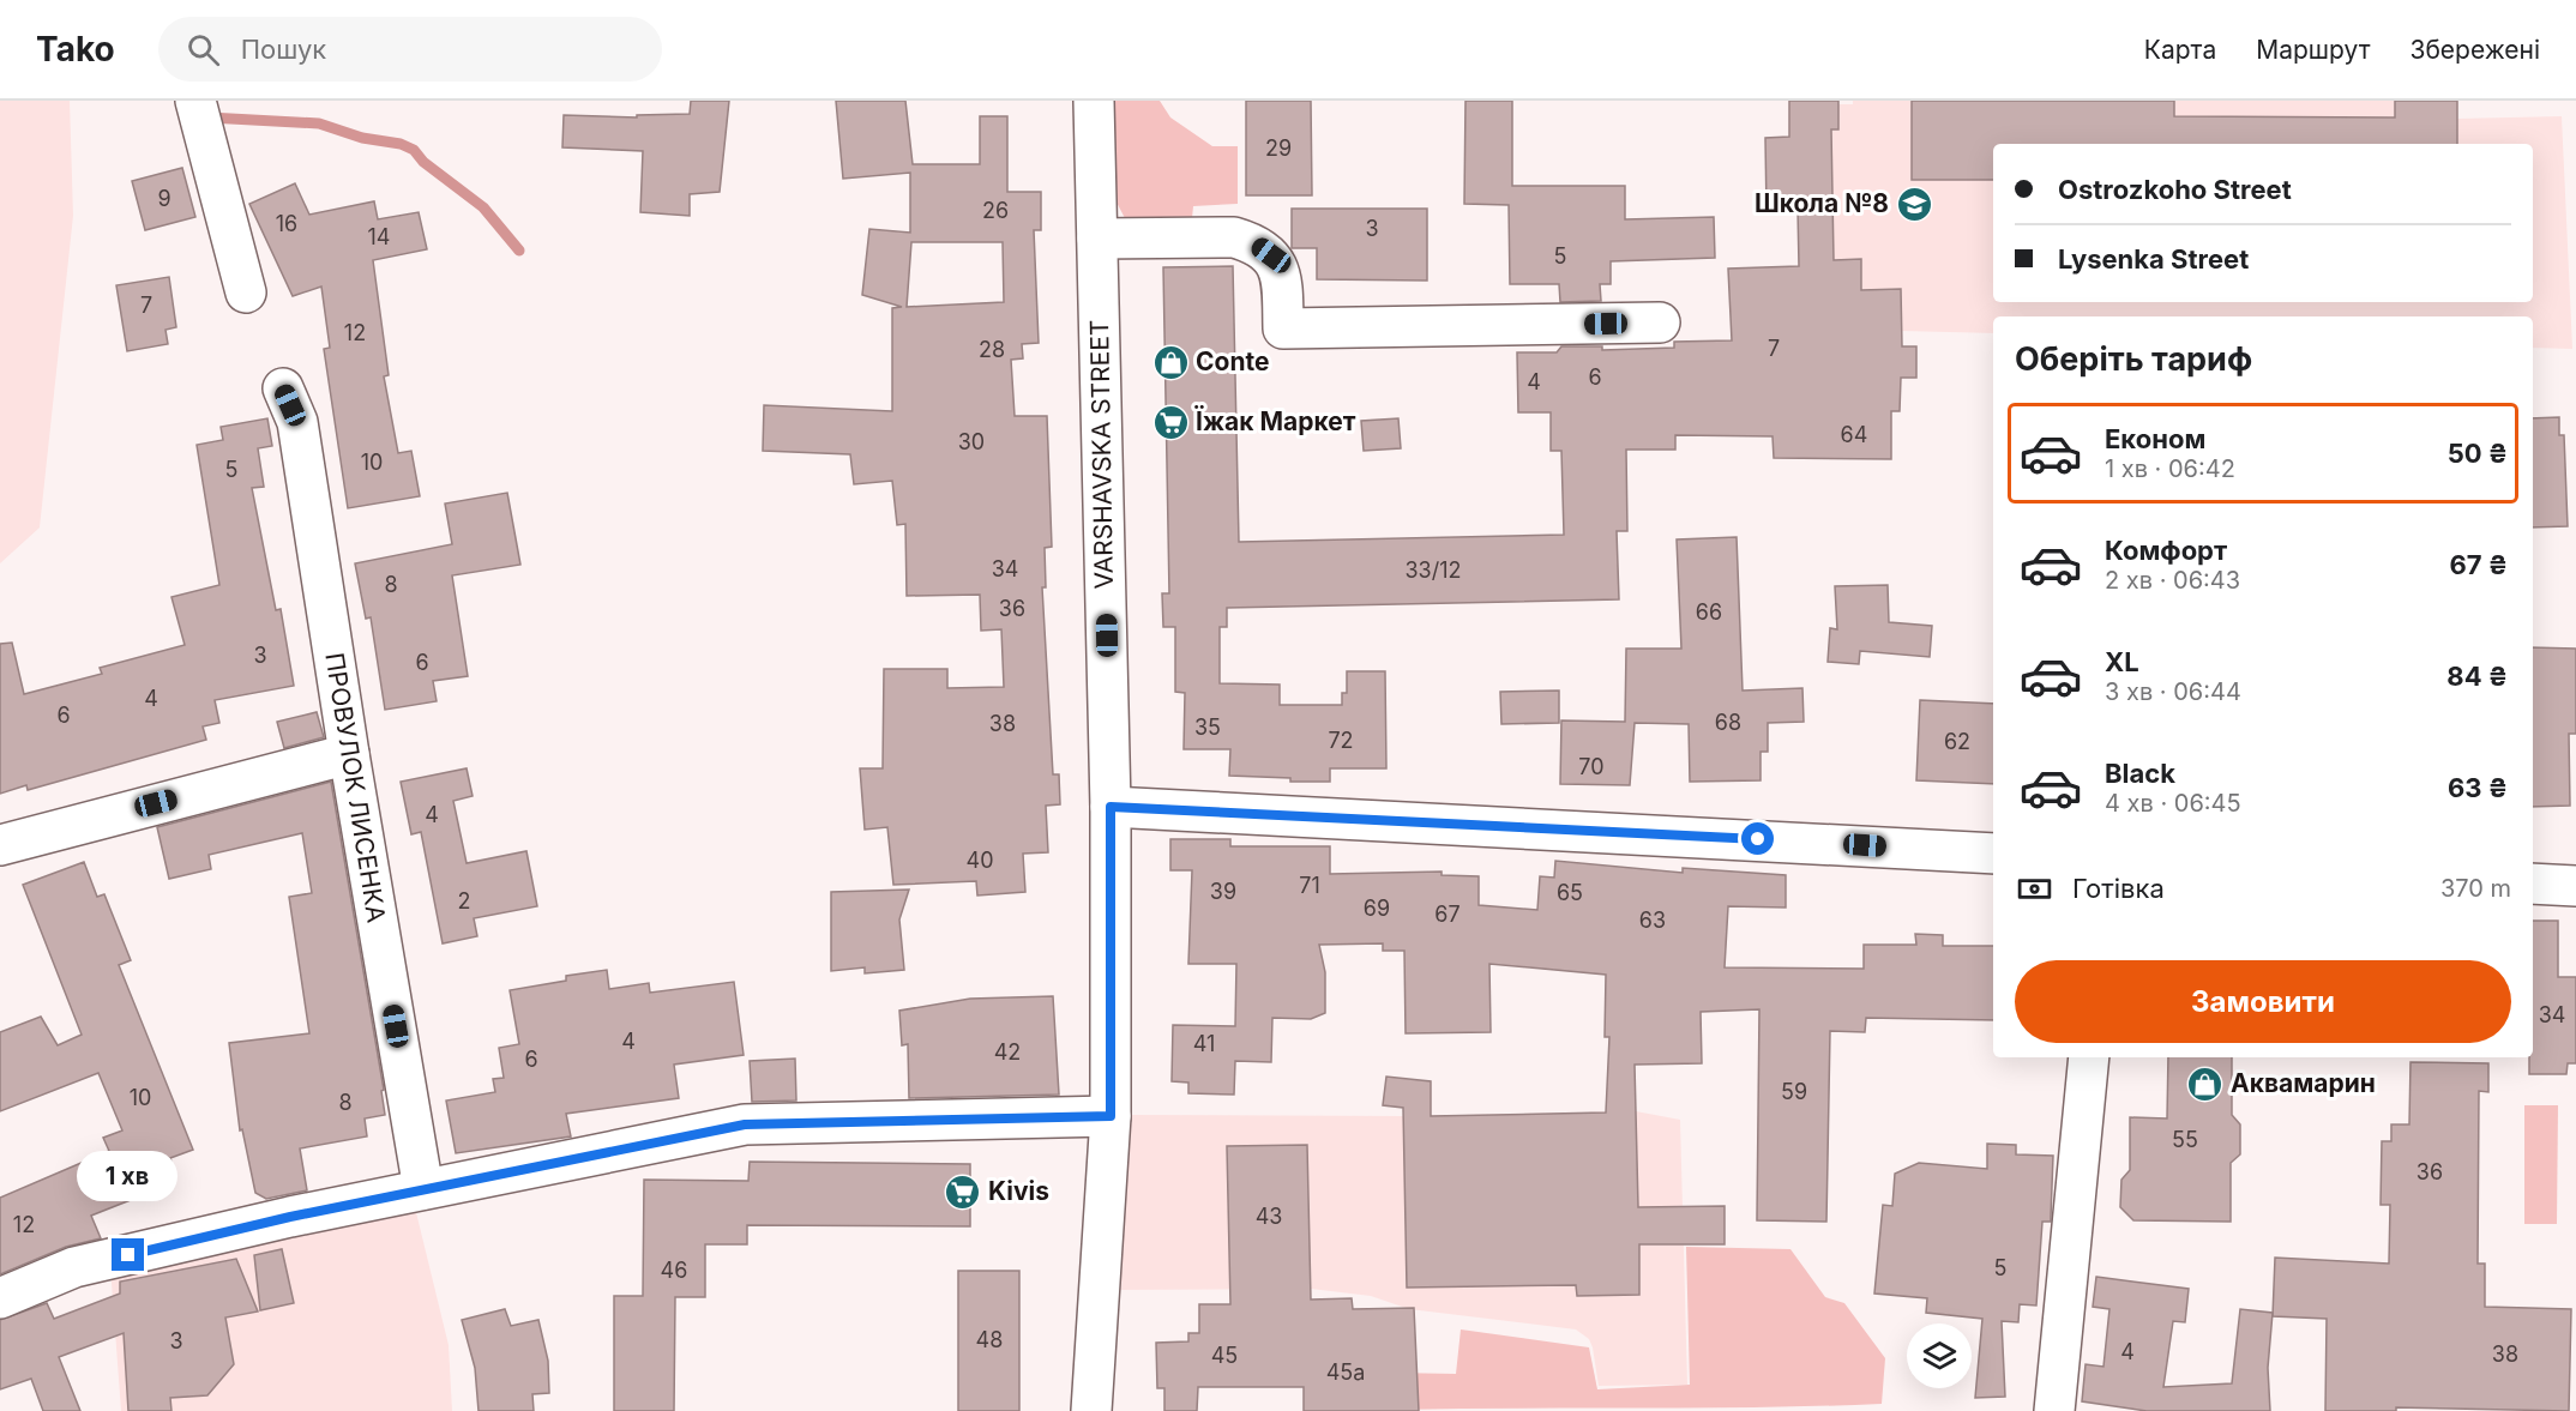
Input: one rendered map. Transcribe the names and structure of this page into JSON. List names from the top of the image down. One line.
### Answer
{"streets":{"street":["VARSHAVSKA STREET","ПРОВУЛОК ЛИСЕНКА"]},"places":{"school or university":["Школа №8"],"shop":["Conte","Аквамарин"],"supermarket":["Їжак Маркет","Kivis"]},"house_numbers":["29","9","26","16","3","14","5","7","12","7","28","6","4","64","30","10","5","34","33/12","8","36","66","3","6","4","6","68","38","35","72","62","70","4","40","71","39","65","2","69","67","63","34","4","41","42","6","59","10","8","55","36","43","12","5","46","48","3","4","38","45","45а"],"page":{"header":"Tako","search":"Пошук","nav":["Карта","Маршрут","Збережені"],"banner":["Ostrozkoho Street","Lysenka Street"],"heading":"Оберіть тариф","list":[{"name":"Економ","note":"1 хв · 06:42","value":"50 ₴"},{"name":"Комфорт","note":"2 хв · 06:43","value":"67 ₴"},{"name":"XL","note":"3 хв · 06:44","value":"84 ₴"},{"name":"Black","note":"4 хв · 06:45","value":"63 ₴"}],"pay":["Готівка","370 m"],"buttons":"Замовити","bubble":"1 хв"}}
